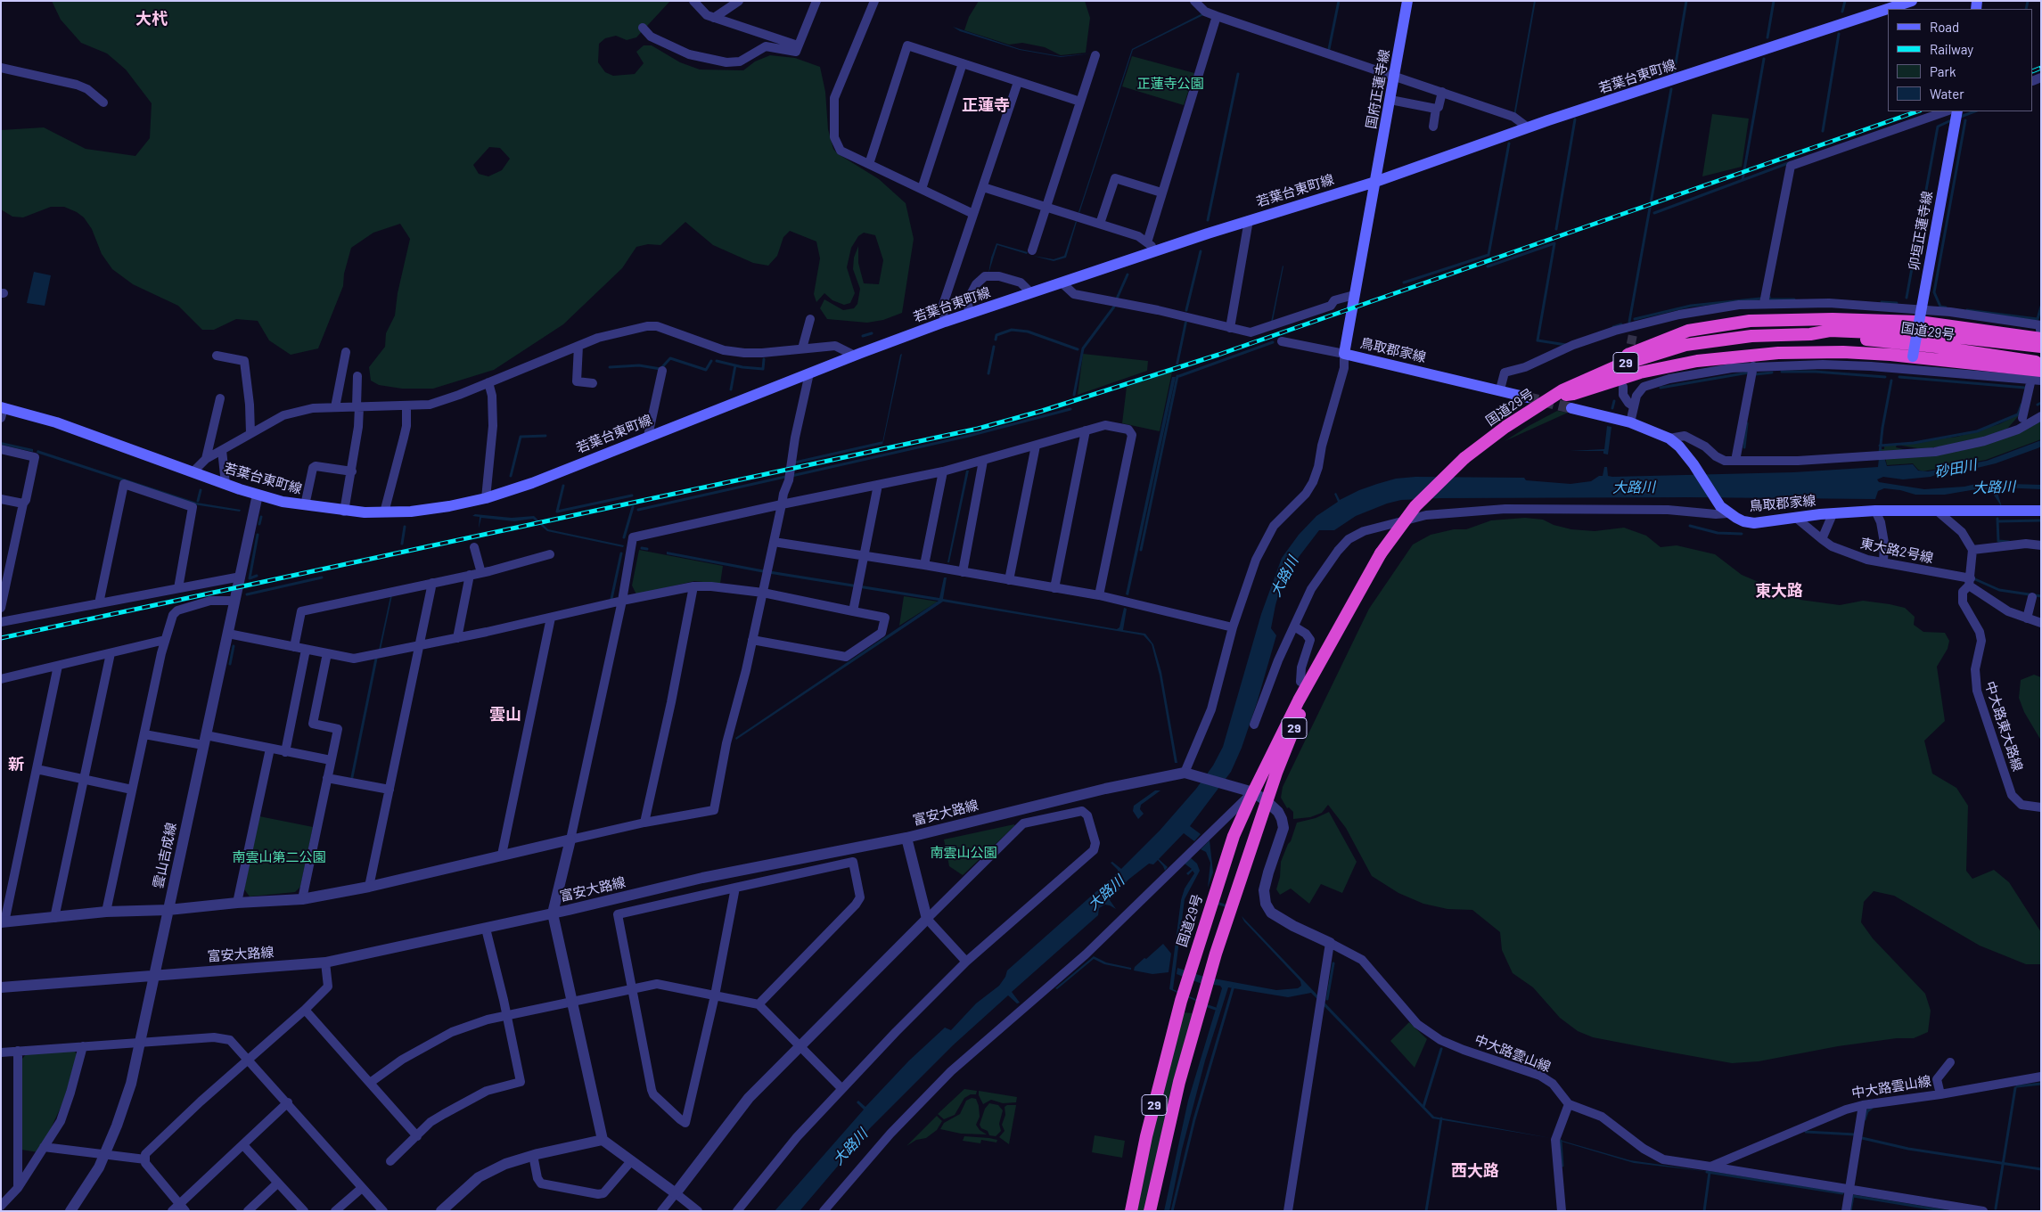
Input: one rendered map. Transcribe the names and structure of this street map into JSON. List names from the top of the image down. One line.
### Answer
{"streets":{"highway":["国道29号","29"],"main road":["若葉台東町線","国府正蓮寺線","卯垣正蓮寺線","鳥取郡家線"],"street":["東大路2号線","中大路東大路線","富安大路線","雲山吉成線","中大路雲山線"]},"crossings":[["若葉台東町線","国府正蓮寺線"],["若葉台東町線","鳥取郡家線"],["若葉台東町線","雲山吉成線"],["国府正蓮寺線","鳥取郡家線"],["国道29号","中大路雲山線"],["鳥取郡家線","東大路2号線"],["東大路2号線","中大路東大路線"],["富安大路線","雲山吉成線"],["富安大路線","中大路雲山線"]],"districts":["大杙","正蓮寺","東大路","雲山","新","西大路"],"water":["砂田川","大路川"],"parks":["正蓮寺公園","南雲山公園","南雲山第二公園"],"legend":["Road","Railway","Park","Water"]}
